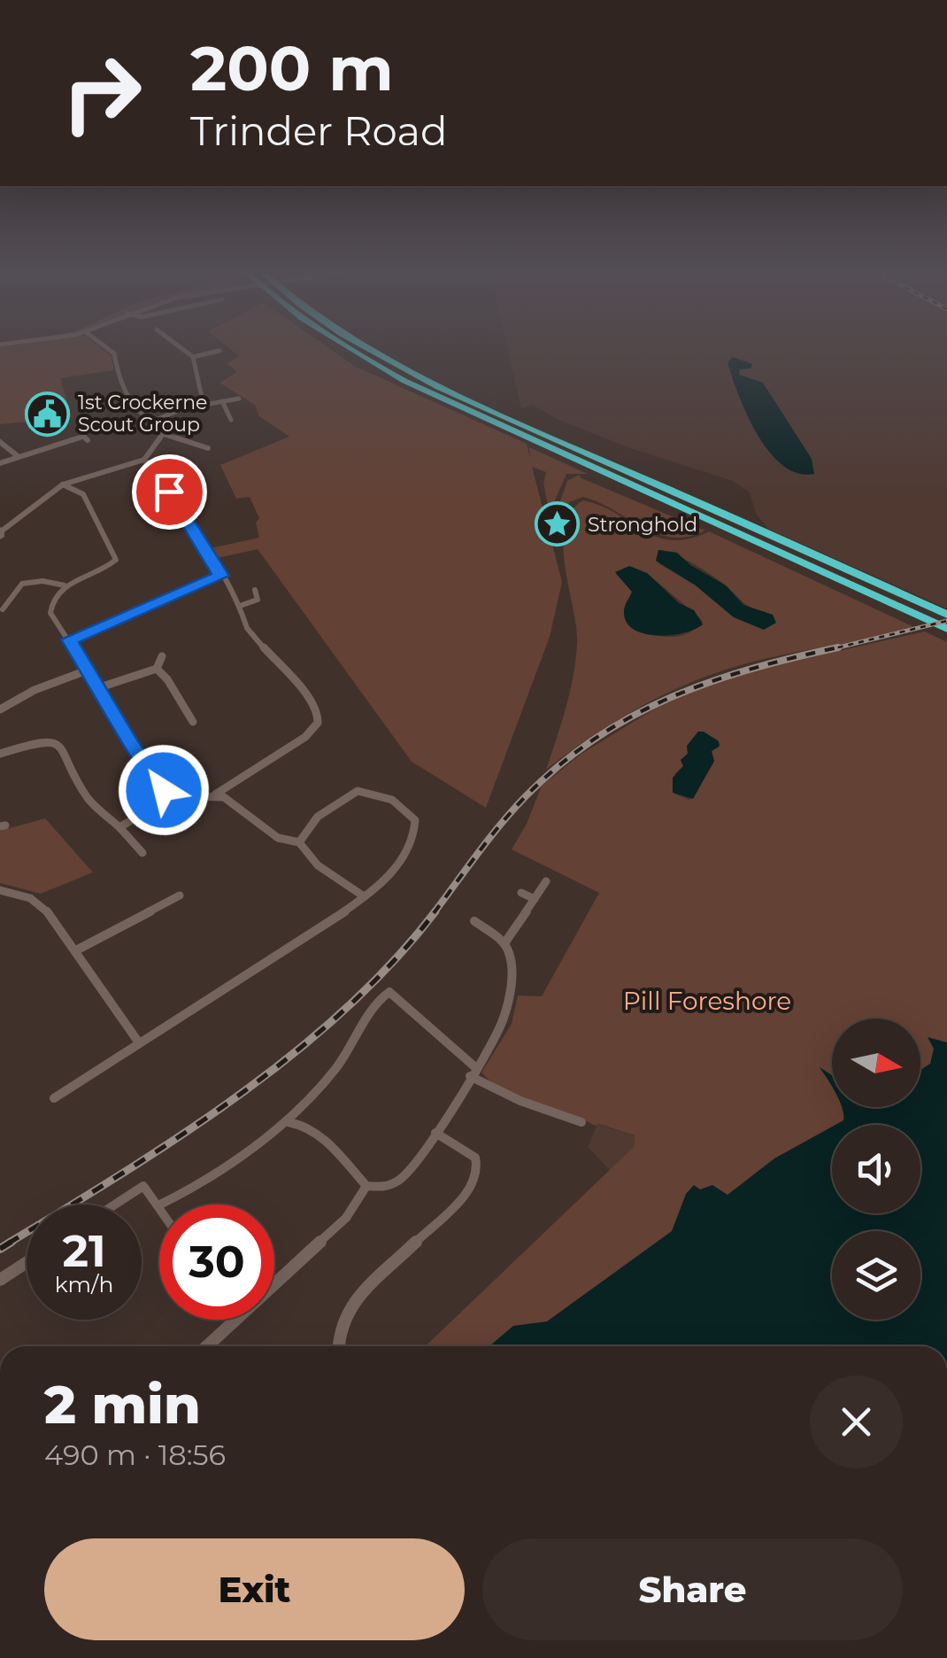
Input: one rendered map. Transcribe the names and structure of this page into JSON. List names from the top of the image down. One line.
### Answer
{"parks":["Pill Foreshore"],"places":{"public building":["1st Crockerne Scout Group"],"place":["Stronghold"]},"north":"right","page":{"turn":["200 m","Trinder Road"],"speed":"21 km/h","limit":"30","heading":["2 min","490 m · 18:56"],"buttons":["Exit","Share"]}}
